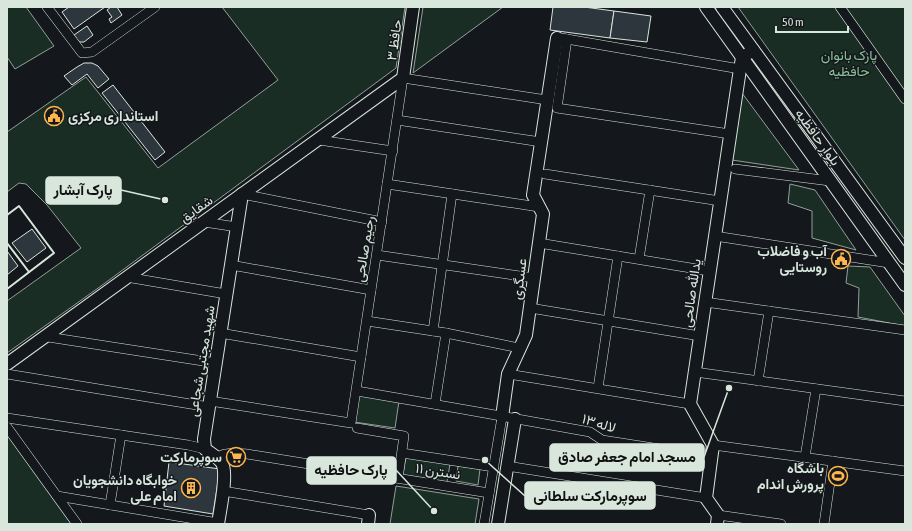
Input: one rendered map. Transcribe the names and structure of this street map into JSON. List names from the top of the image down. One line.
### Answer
{"streets":{"street":["حافظ ۳","بلوار حافظیه","شقایق","رحیم صالحی","عسگری","یدالله صالحی","شهید مجتبی شجاعی","لاله ۱۳","نسترن ۱۱"]},"crossings":[["حافظ ۳","شقایق"],["حافظ ۳","رحیم صالحی"],["بلوار حافظیه","یدالله صالحی"],["شقایق","رحیم صالحی"],["شقایق","شهید مجتبی شجاعی"],["رحیم صالحی","لاله ۱۳"],["عسگری","لاله ۱۳"],["عسگری","نسترن ۱۱"]],"parks":["پارک بانوان حافظیه"],"places":{"public building":["استانداری مرکزی","آب و فاضلاب روستایی"],"other":["پارک آبشار","مسجد امام جعفر صادق","سوپرمارکت سلطانی","پارک حافظیه"],"supermarket":["سوپرمارکت"],"sports":["باشگاه پرورش اندام"],"building":["خوابگاه دانشجویان امام علی"]},"scale_bar":"50 m"}
